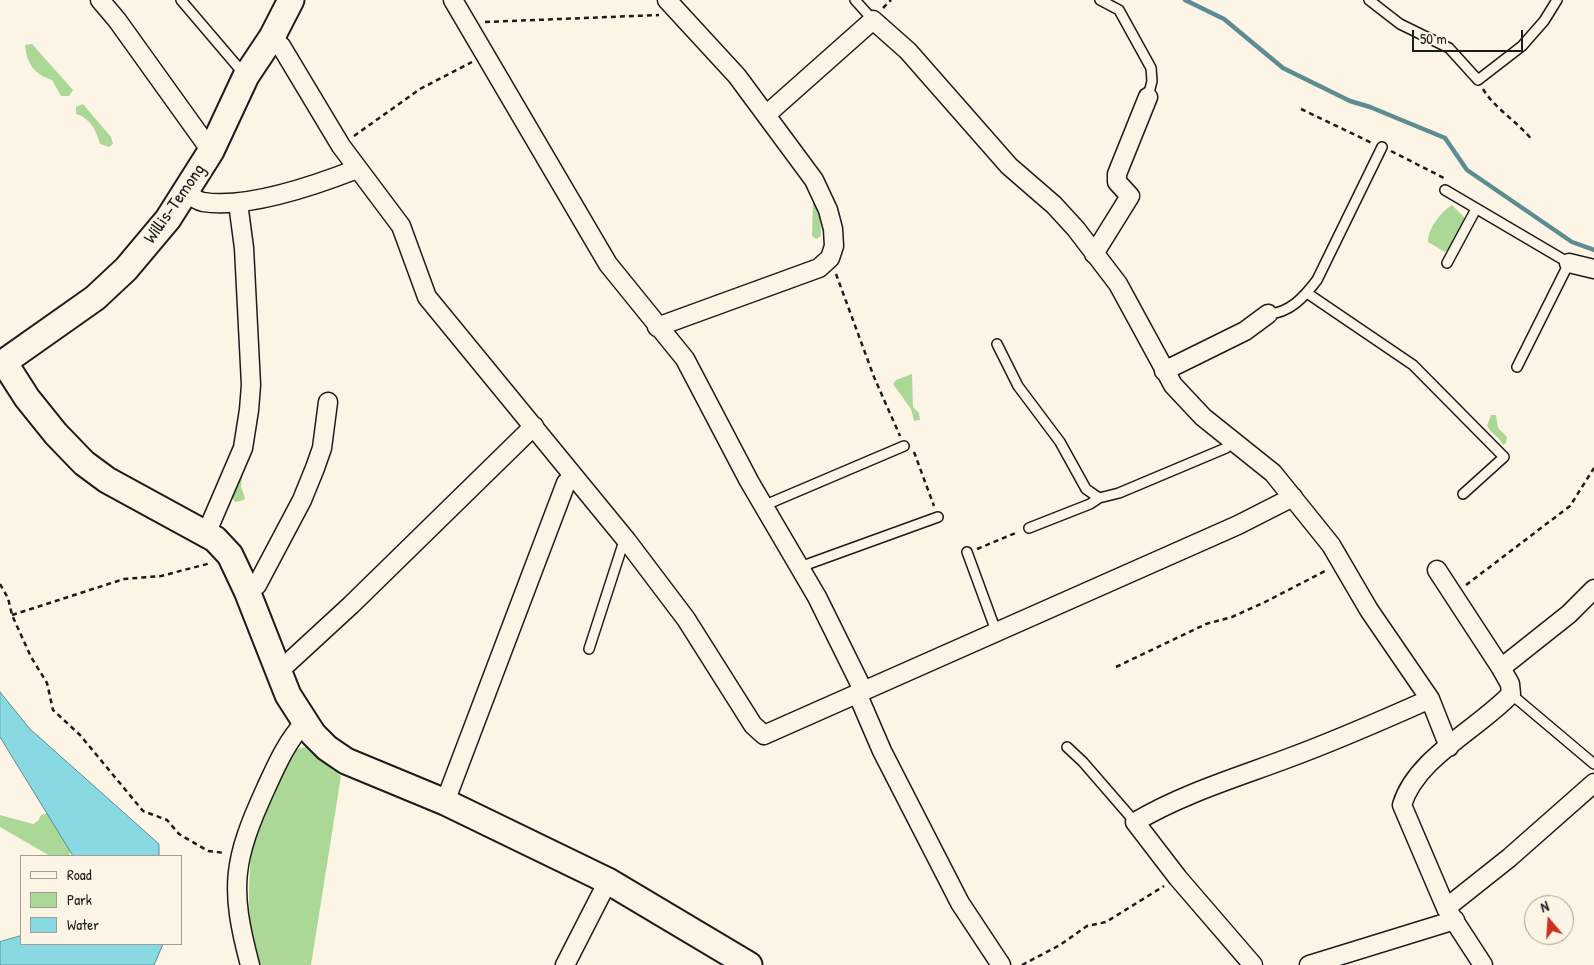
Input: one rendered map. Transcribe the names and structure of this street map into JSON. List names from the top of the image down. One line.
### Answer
{"streets":{"main road":["Willis-Temong"]},"legend":["Road","Park","Water"],"scale_bar":"50 m","north":"top"}
